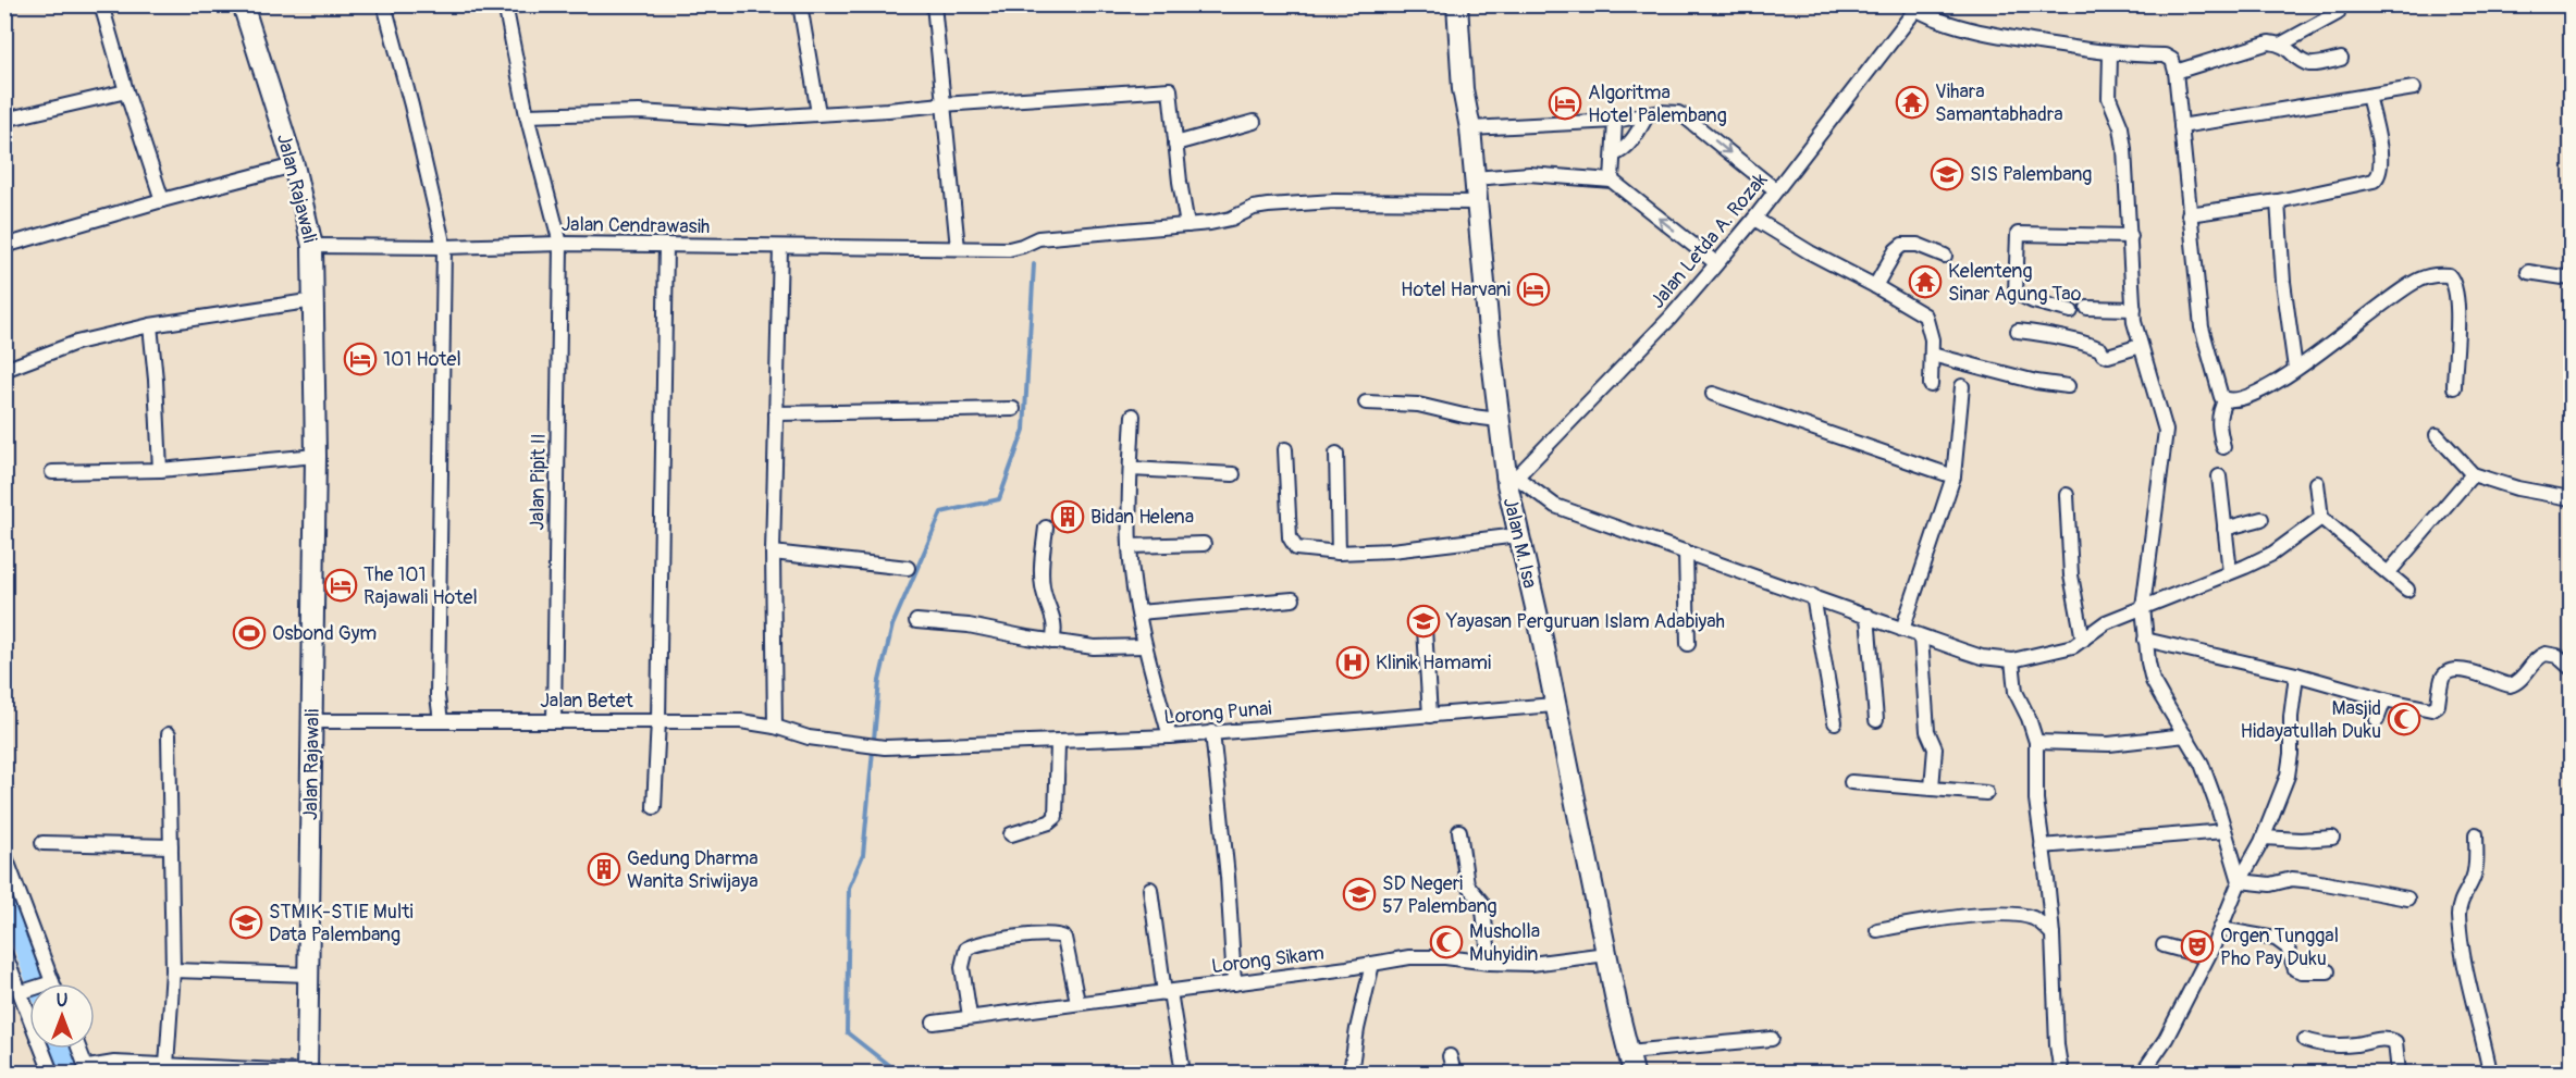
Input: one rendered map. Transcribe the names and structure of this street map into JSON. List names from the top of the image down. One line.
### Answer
{"streets":{"main road":["Jalan Rajawali","Jalan M. Isa"],"street":["Jalan Cendrawasih","Jalan Letda A. Rozak","Jalan Pipit II","Jalan Betet","Lorong Punai","Lorong Sikam"]},"crossings":[["Jalan Rajawali","Jalan Cendrawasih"],["Jalan Rajawali","Jalan Betet"],["Jalan Cendrawasih","Jalan Pipit II"],["Jalan Cendrawasih","Jalan M. Isa"],["Jalan Letda A. Rozak","Jalan M. Isa"],["Jalan Pipit II","Jalan Betet"],["Jalan M. Isa","Lorong Punai"],["Jalan M. Isa","Lorong Sikam"],["Jalan Betet","Lorong Punai"]],"places":{"temple":["Vihara Samantabhadra","Kelenteng Sinar Agung Tao"],"hotel":["Algoritma Hotel Palembang","Hotel Harvani","101 Hotel","The 101 Rajawali Hotel"],"school or university":["SIS Palembang","Yayasan Perguruan Islam Adabiyah","SD Negeri 57 Palembang","STMIK-STIE Multi Data Palembang"],"building":["Bidan Helena","Gedung Dharma Wanita Sriwijaya"],"sports":["Osbond Gym"],"hospital":["Klinik Hamami"],"mosque":["Masjid Hidayatullah Duku","Musholla Muhyidin"],"theatre":["Orgen Tunggal Pho Pay Duku"]},"north":"top"}
